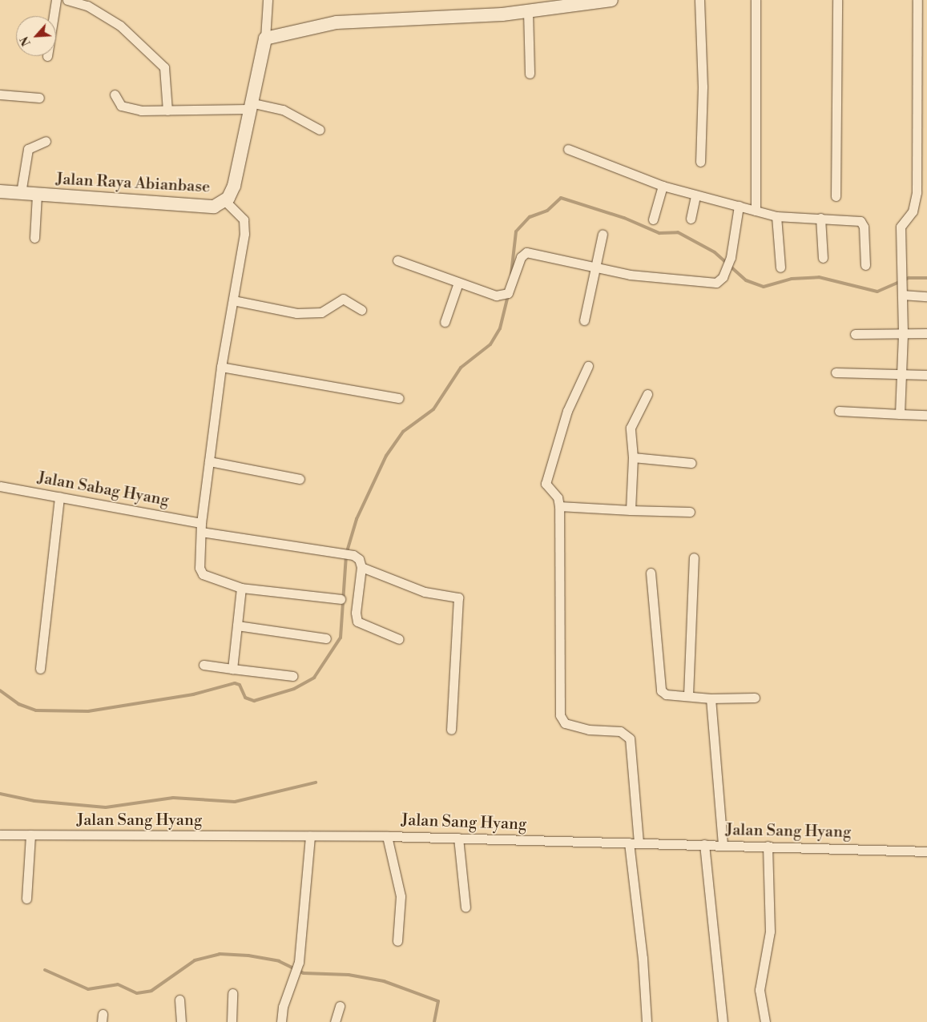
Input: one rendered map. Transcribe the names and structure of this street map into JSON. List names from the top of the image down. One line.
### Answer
{"streets":{"main road":["Jalan Raya Abianbase"],"street":["Jalan Sabag Hyang","Jalan Sang Hyang"]},"north":"bottom left"}
